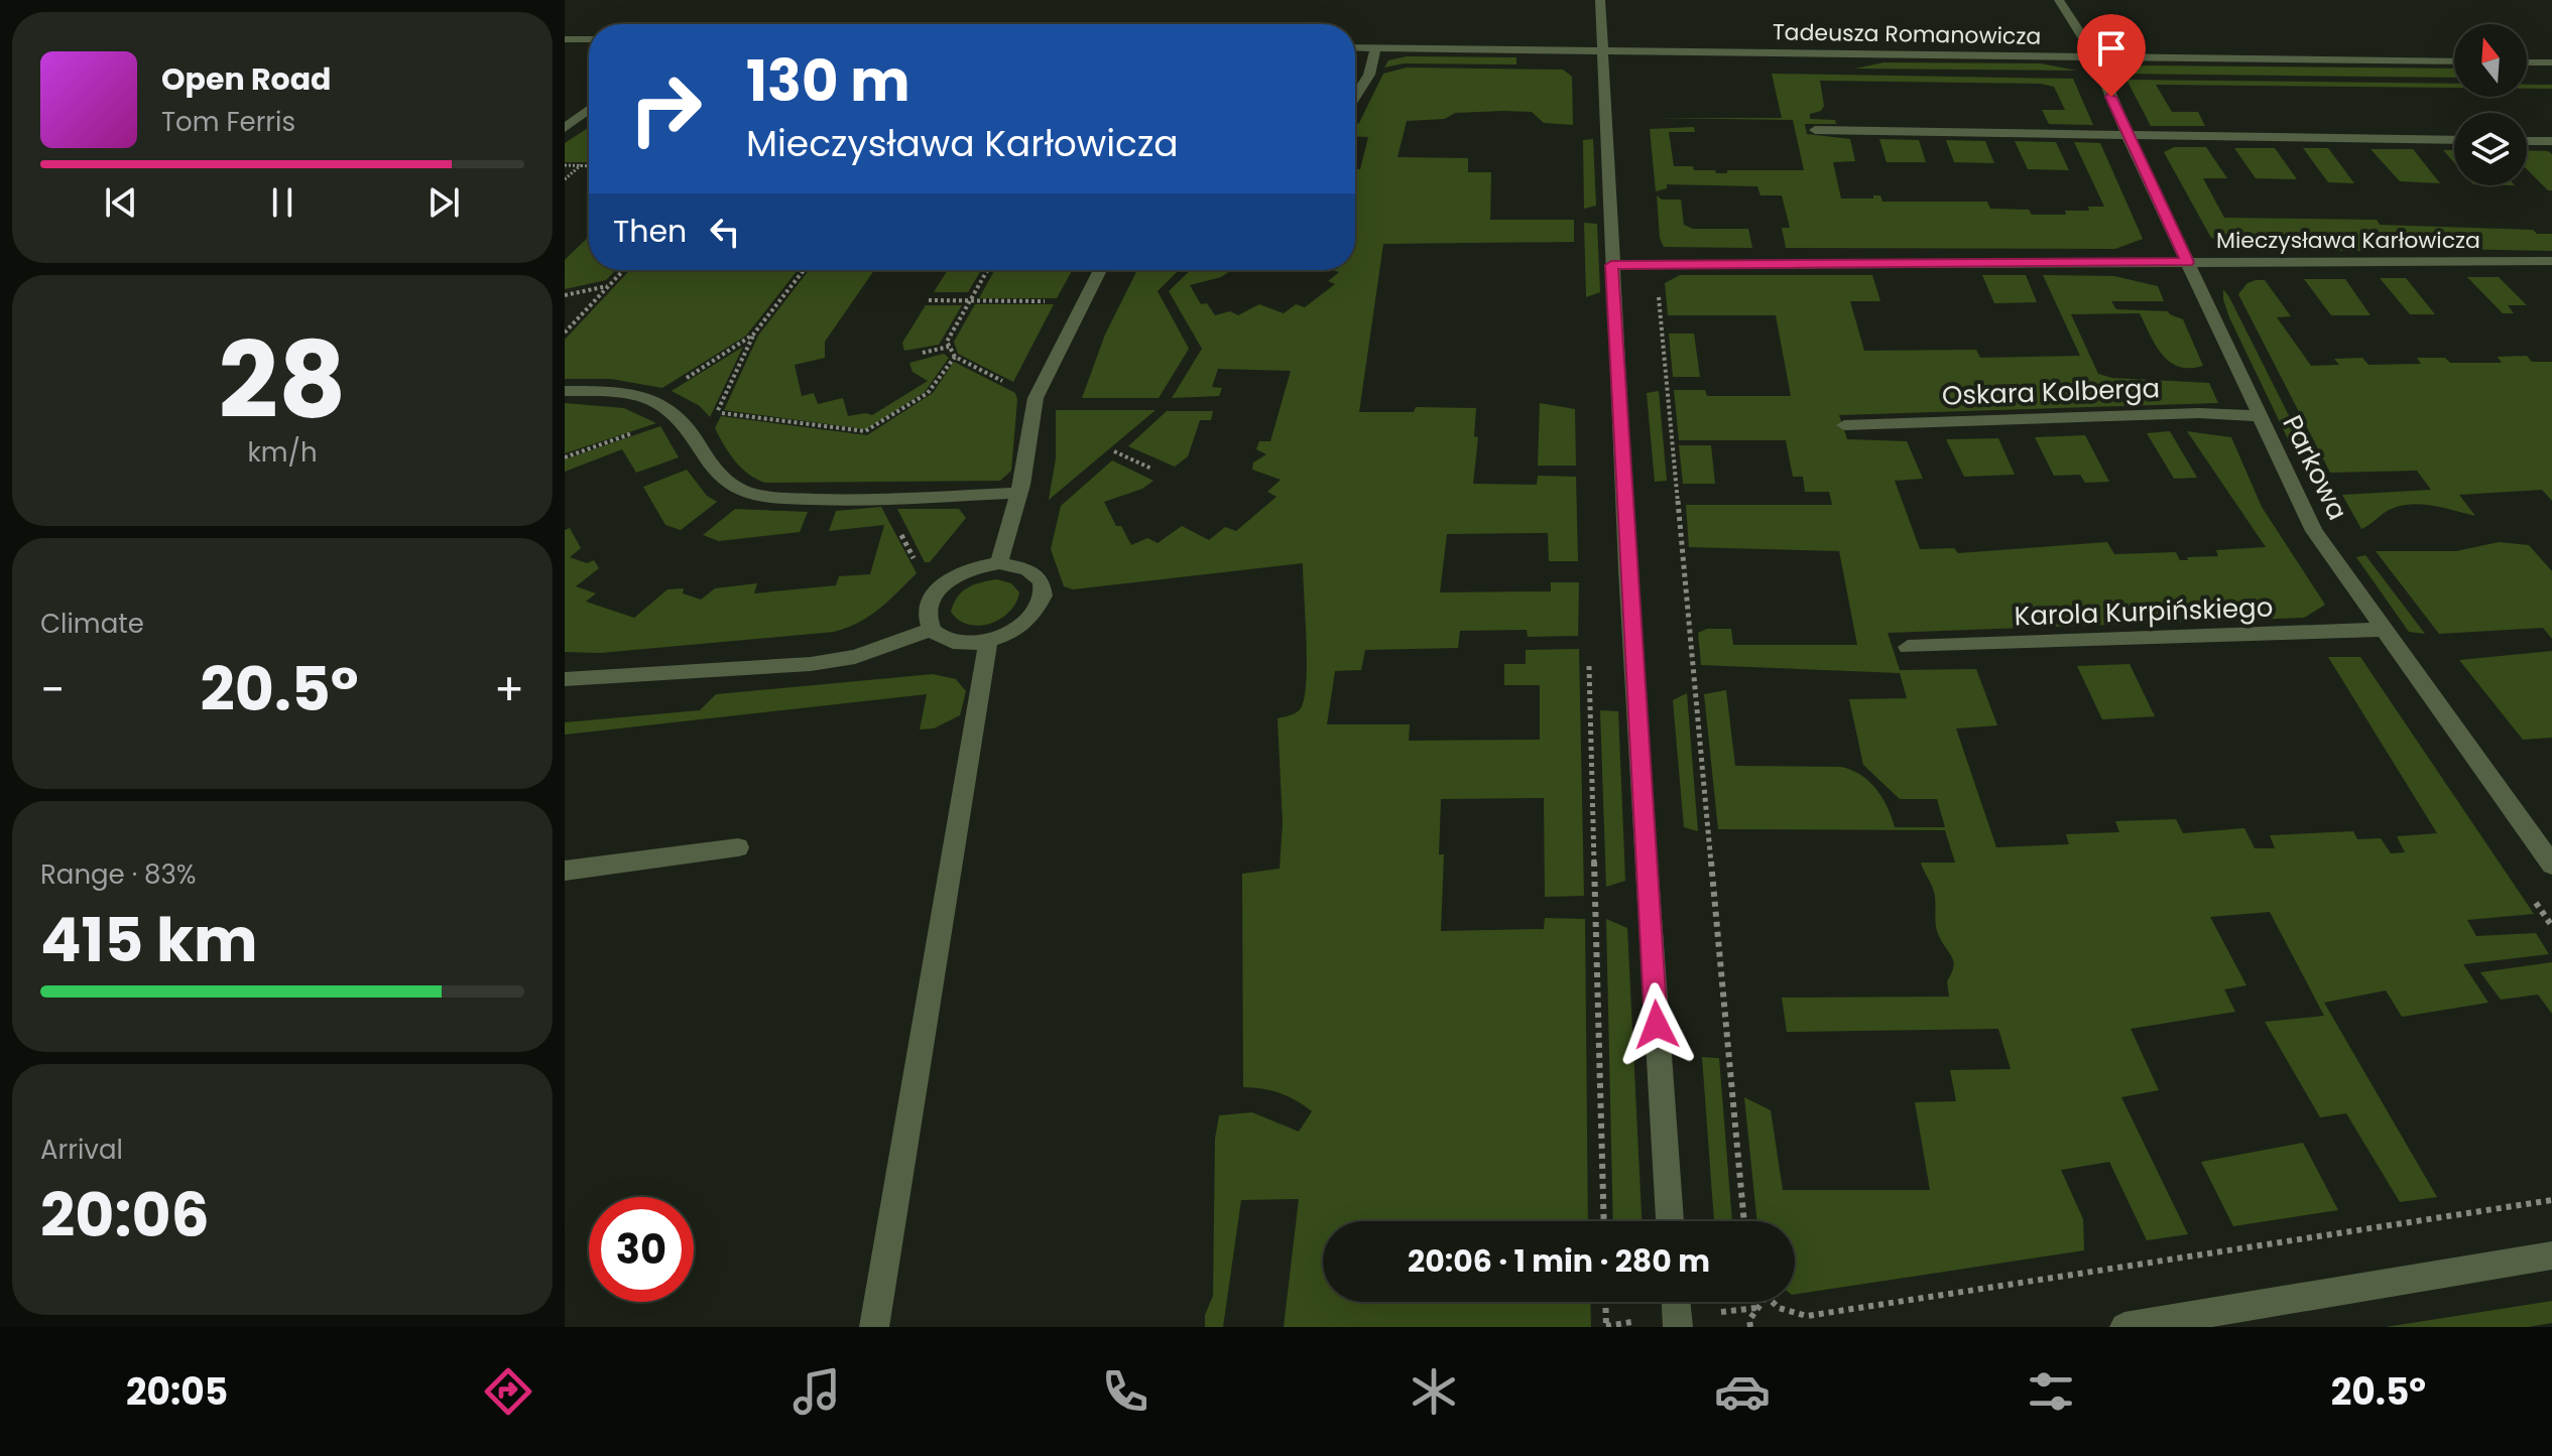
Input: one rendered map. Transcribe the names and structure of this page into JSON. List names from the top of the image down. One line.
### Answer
{"streets":{"street":["Tadeusza Romanowicza","Mieczysława Karłowicza","Oskara Kolberga","Parkowa","Karola Kurpińskiego"]},"crossings":[["Tadeusza Romanowicza","Parkowa"],["Mieczysława Karłowicza","Parkowa"],["Oskara Kolberga","Parkowa"],["Parkowa","Karola Kurpińskiego"]],"north":"top","page":{"turn":["130 m","Mieczysława Karłowicza"],"song":["Open Road","Tom Ferris"],"then":"Then","tile":[["28","km/h"],"Climate",["Range · 83%","415 km"],["Arrival","20:06"]],"heat":["−","20.5°","+"],"limit":"30","trip":"20:06 · 1 min · 280 m","tabs":["20:05","20.5°"]}}
